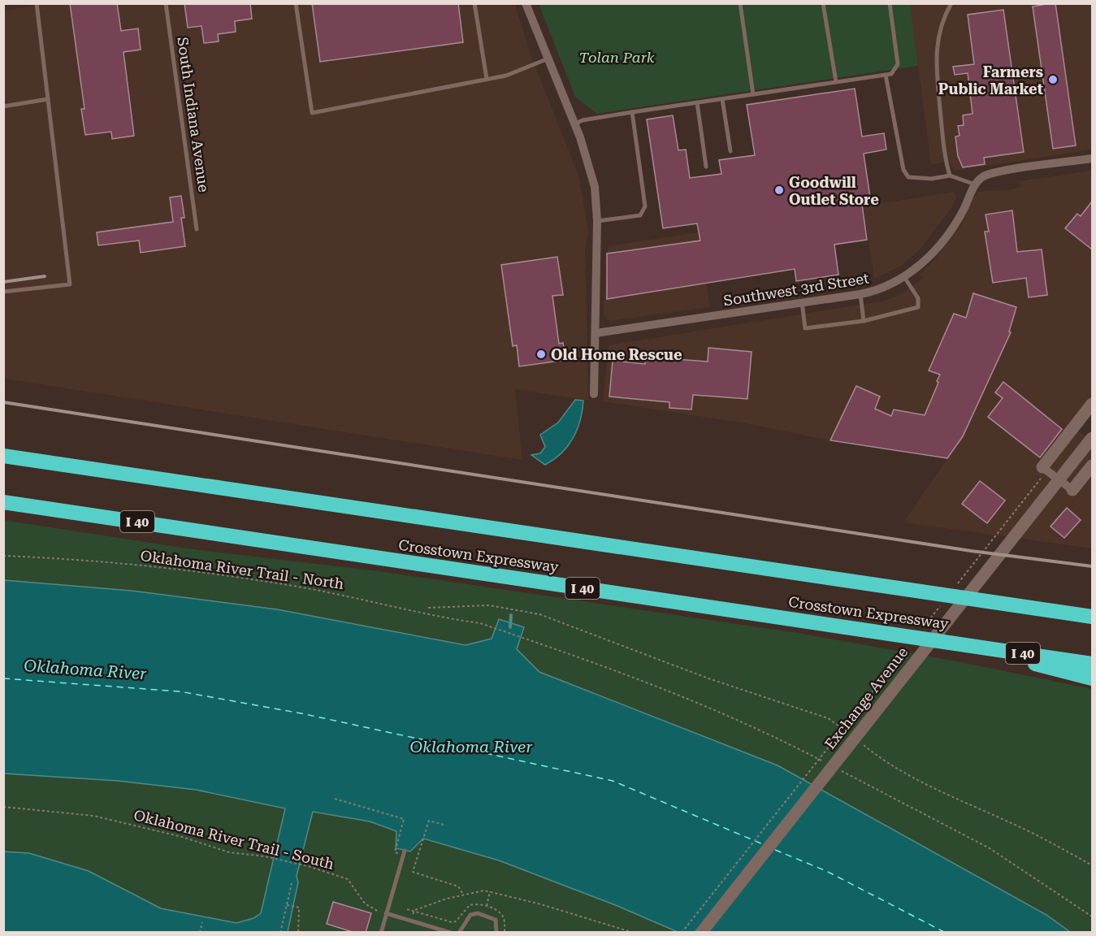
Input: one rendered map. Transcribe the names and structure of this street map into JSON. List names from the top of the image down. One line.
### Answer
{"streets":{"highway":["I 40","Crosstown Expressway"],"main road":["Exchange Avenue"],"street":["Southwest 3rd Street"],"lane":["South Indiana Avenue"],"path":["Oklahoma River Trail - North","Oklahoma River Trail - South"]},"water":["Oklahoma River"],"parks":["Tolan Park"],"places":["Farmers Public Market","Goodwill Outlet Store","Old Home Rescue"]}
